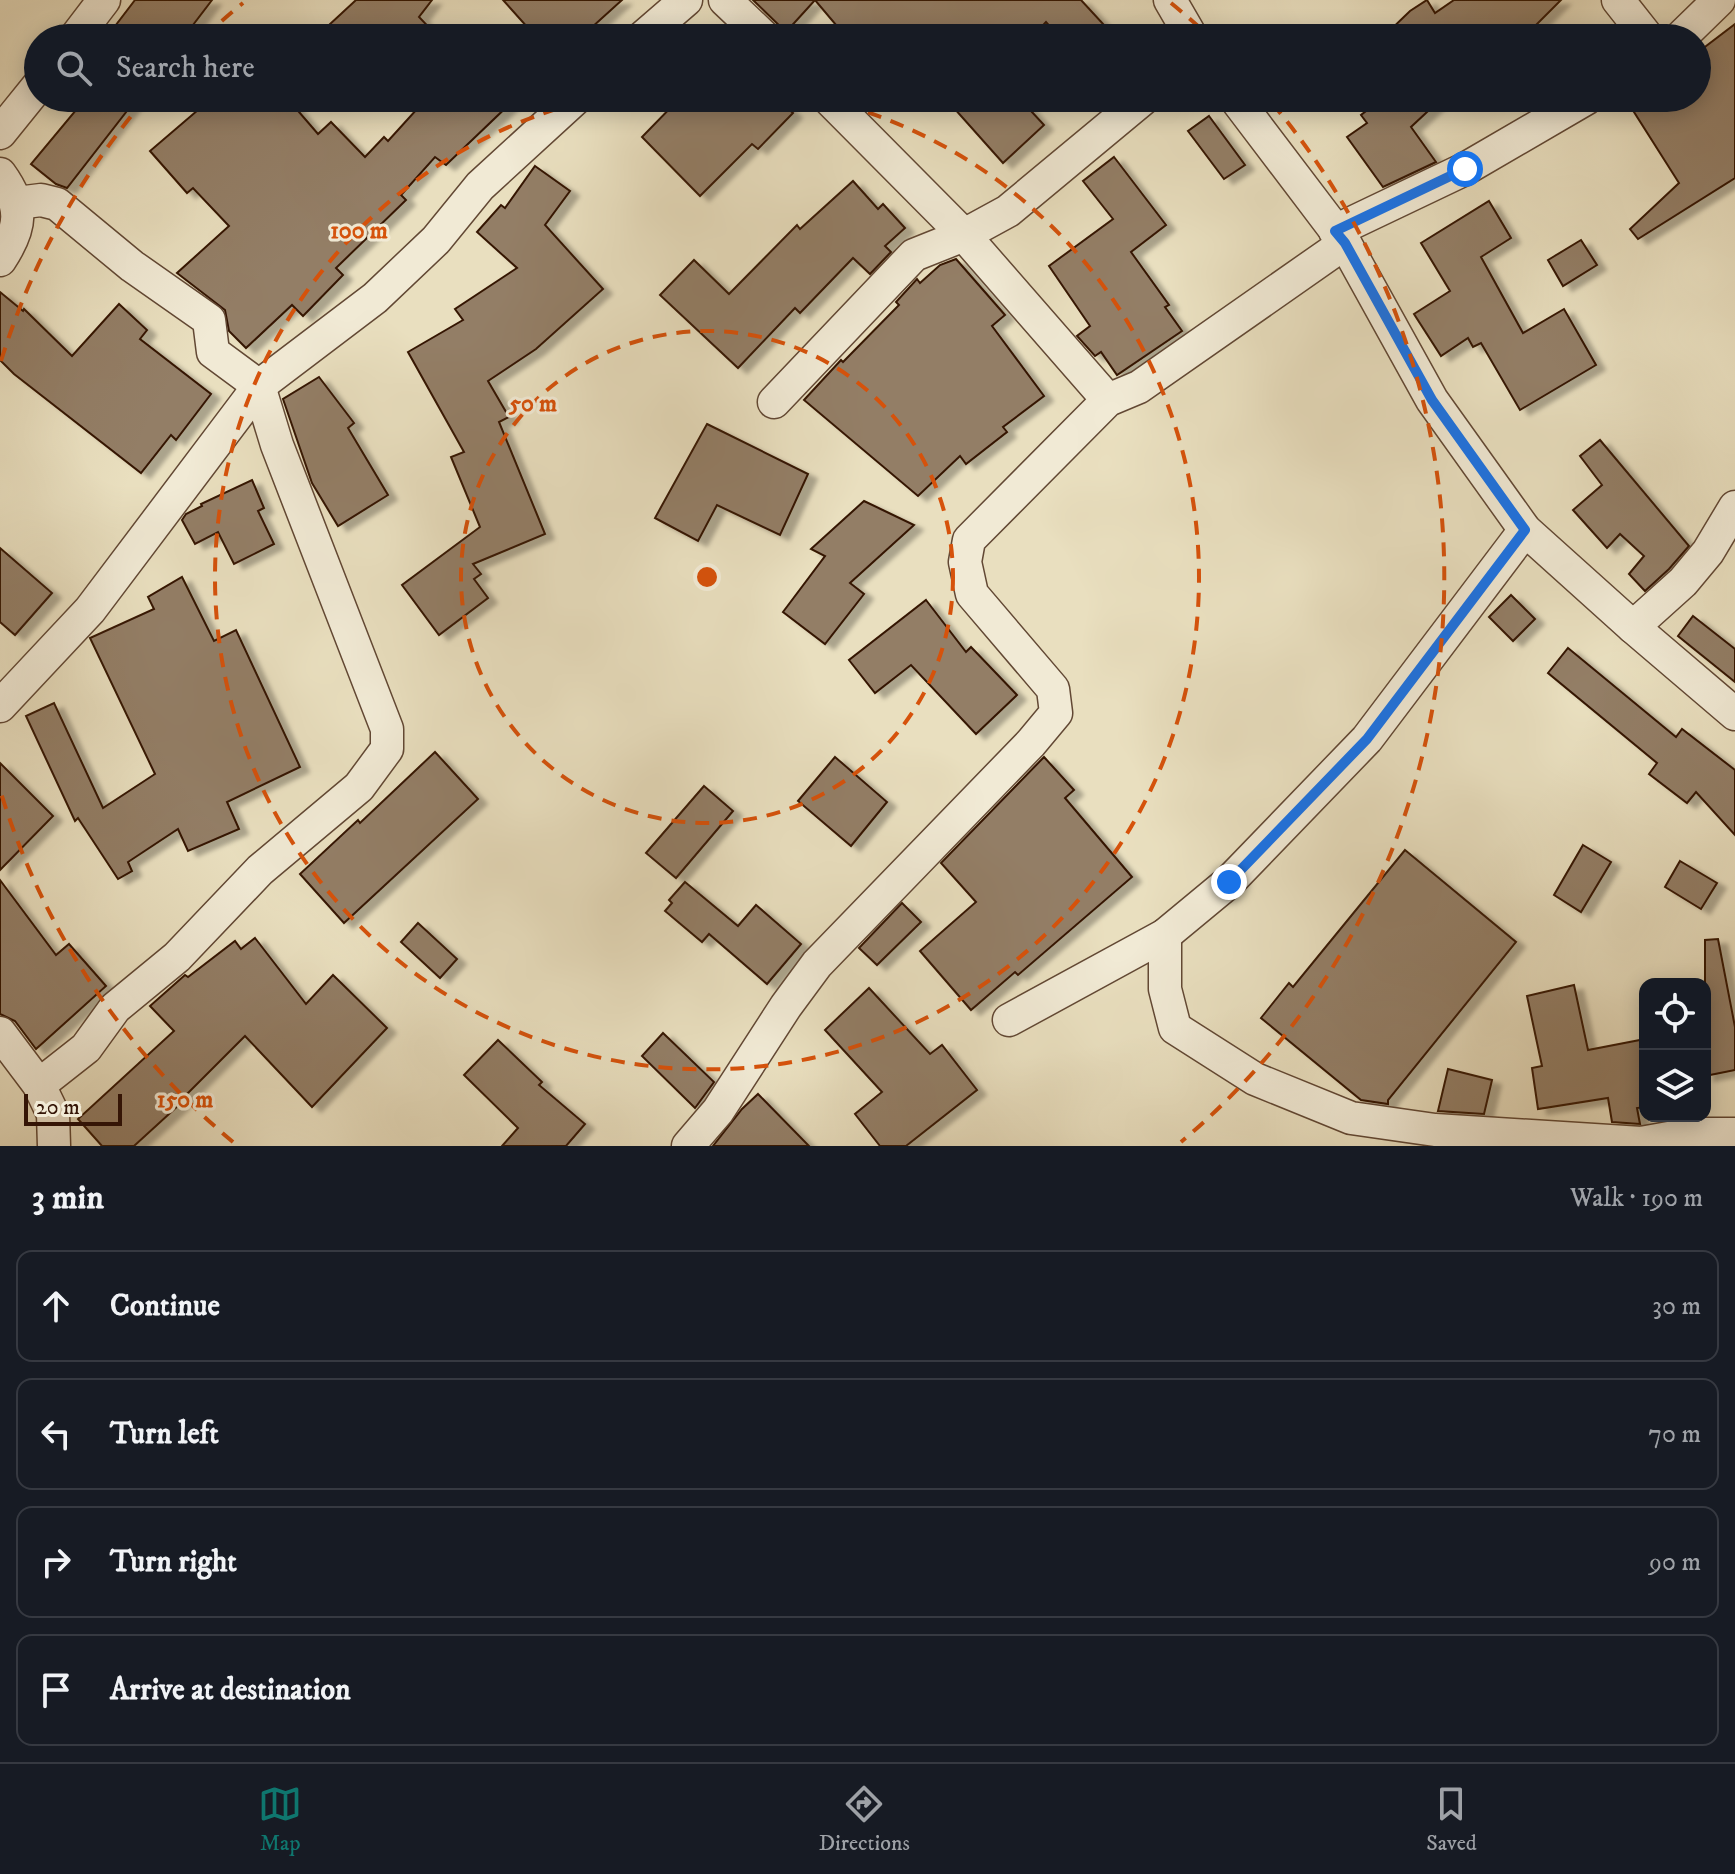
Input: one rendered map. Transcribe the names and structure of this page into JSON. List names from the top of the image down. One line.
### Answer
{"scale_bar":"20 m","page":{"search":"Search here","scale":"20 m","heading":["3 min","Walk · 190 m"],"list":[["Continue","30 m"],["Turn left","70 m"],["Turn right","90 m"],"Arrive at destination"],"nav":["Map","Directions","Saved"]},"rings":["100 m","50 m","150 m"]}
